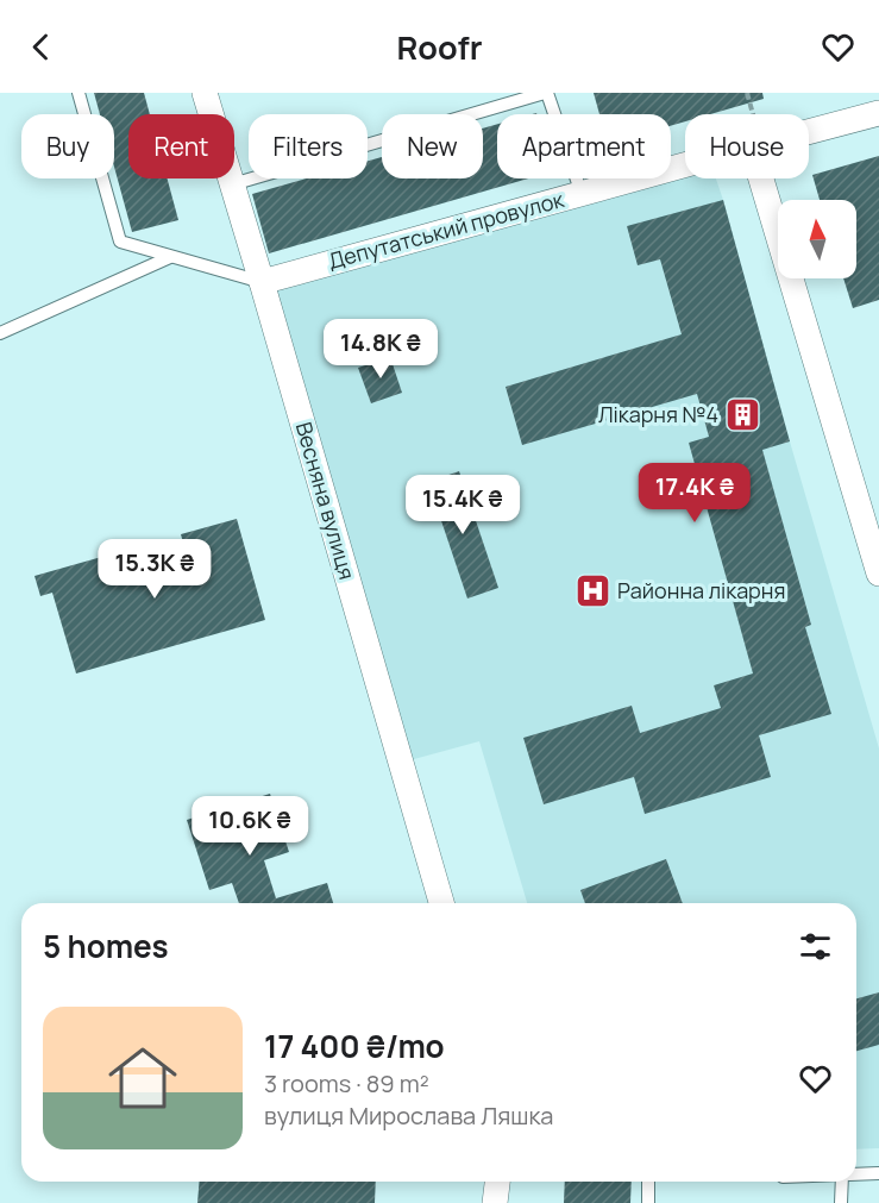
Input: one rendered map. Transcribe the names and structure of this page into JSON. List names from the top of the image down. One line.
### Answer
{"streets":{"street":["Депутатський провулок","Весняна вулиця"]},"crossings":[["Депутатський провулок","Весняна вулиця"]],"places":{"building":["Лікарня №4"],"hospital":["Районна лікарня"]},"north":"top","page":{"header":"Roofr","chip":["Buy","Rent","Filters","New","Apartment","House"],"price":["14.8K ₴","17.4K ₴","15.4K ₴","15.3K ₴","10.6K ₴"],"heading":"5 homes","list":[{"name":"17 400 ₴/mo","note":"3 rooms · 89 m² · вулиця Мирослава Ляшка"}]}}
